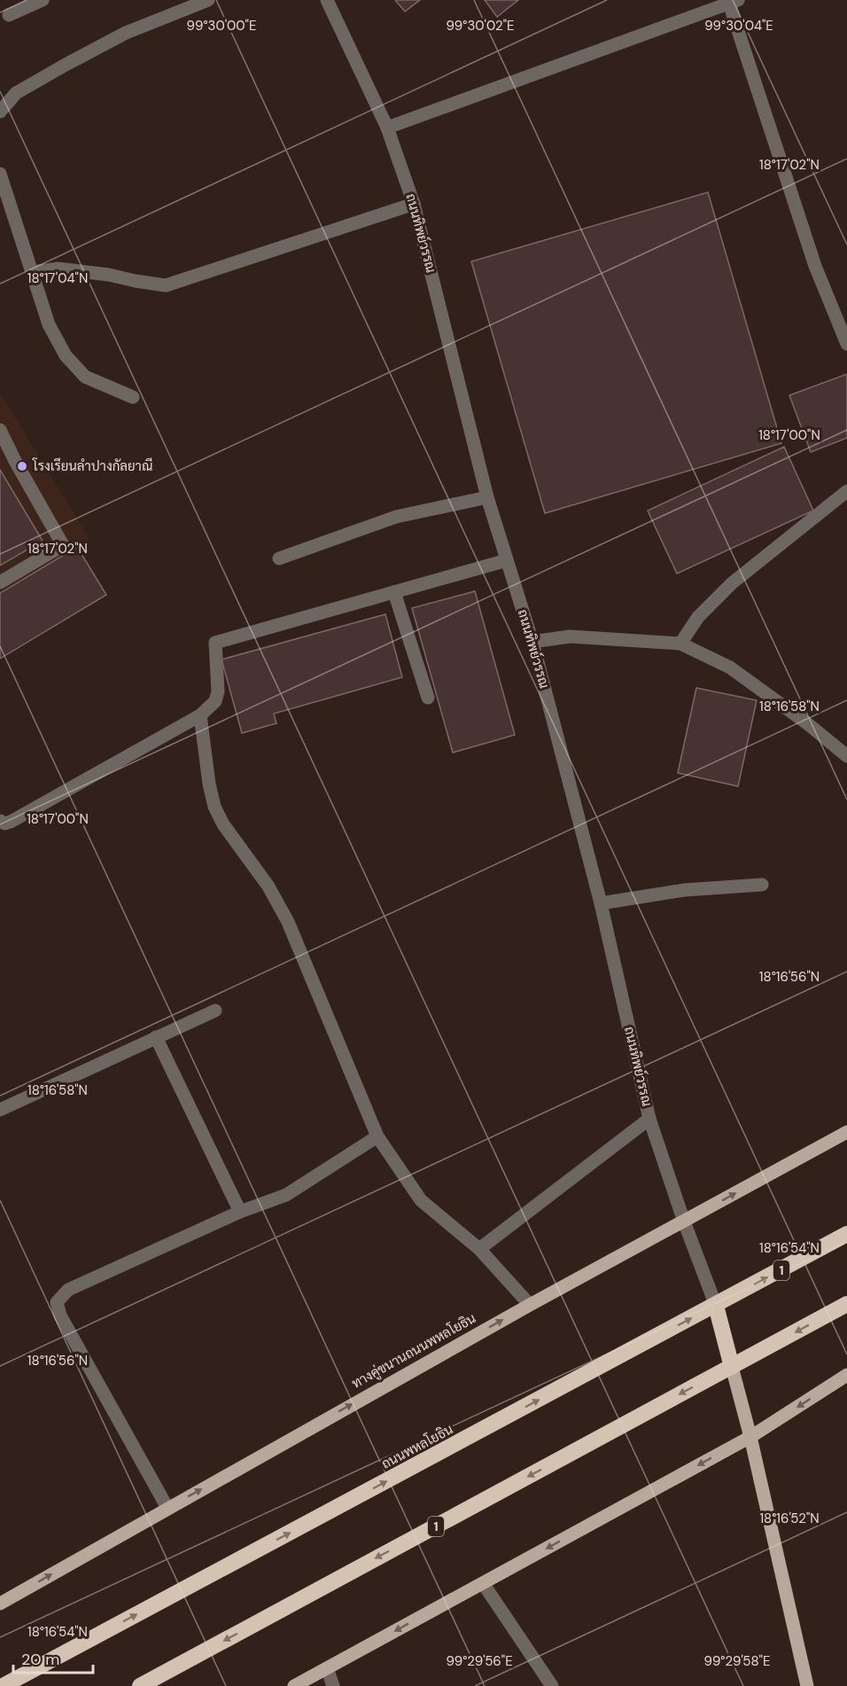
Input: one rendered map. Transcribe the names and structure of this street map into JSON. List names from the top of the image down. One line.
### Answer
{"streets":{"highway":["1","ถนนพหลโยธิน"],"main road":["ทางคู่ขนานถนนพหลโยธิน"],"street":["ถนนทิพย์วรรณ"]},"crossings":[["ถนนทิพย์วรรณ","ทางคู่ขนานถนนพหลโยธิน"],["ถนนทิพย์วรรณ","ถนนพหลโยธิน"]],"one_way":["ทางคู่ขนานถนนพหลโยธิน"],"places":["โรงเรียนลำปางกัลยาณี"],"scale_bar":"20 m","coordinates":["99°30'02\"E","99°30'00\"E","99°30'04\"E","18°17'02\"N","18°17'04\"N","18°17'00\"N","18°16'58\"N","18°16'56\"N","18°16'54\"N","18°16'52\"N","99°29'56\"E","99°29'58\"E"]}
